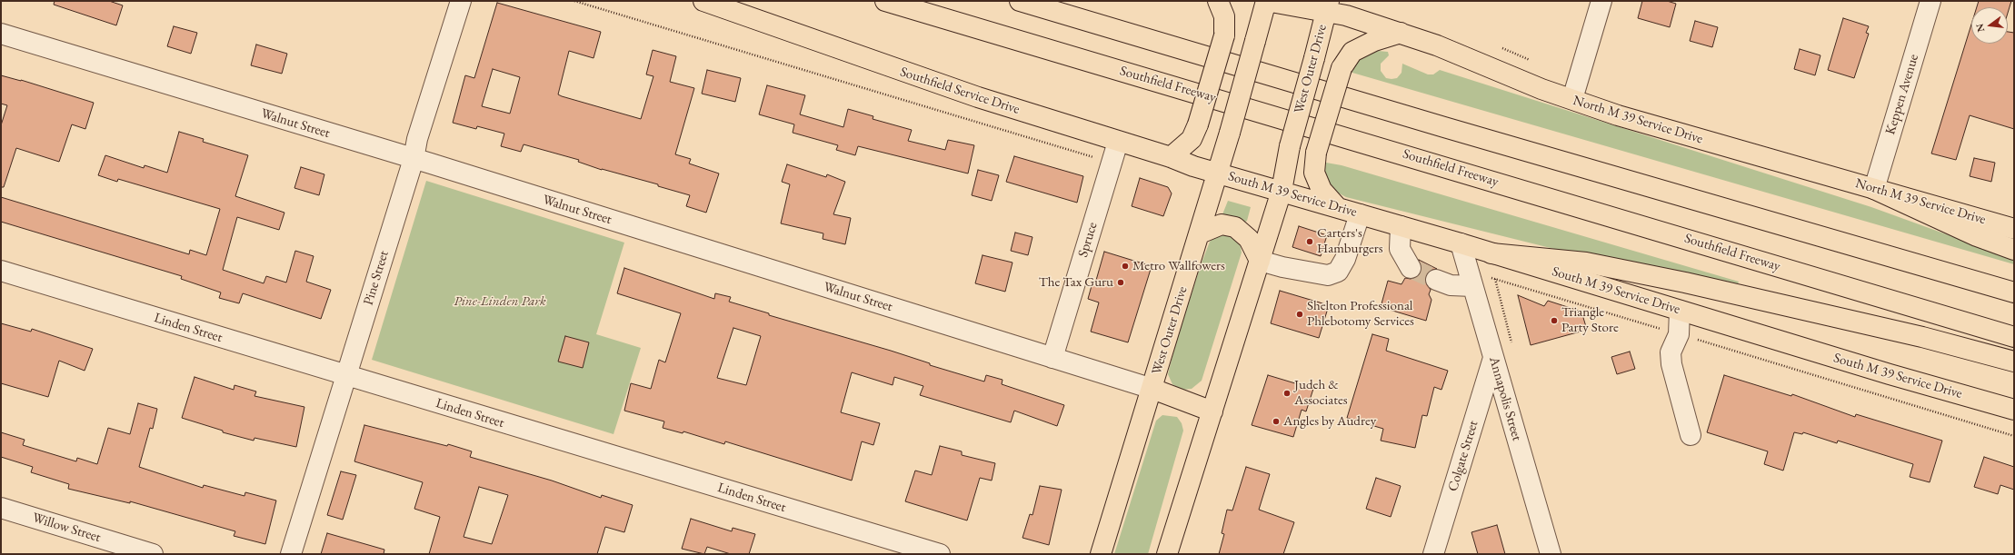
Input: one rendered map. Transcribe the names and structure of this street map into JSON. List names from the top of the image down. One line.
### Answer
{"streets":{"main road":["West Outer Drive","Southfield Freeway","Southfield Service Drive","North M 39 Service Drive","South M 39 Service Drive"],"street":["Keppen Avenue","Walnut Street","Spruce","Pine Street","Linden Street","Annapolis Street","Colgate Street","Willow Street"]},"crossings":[["West Outer Drive","Southfield Service Drive"],["West Outer Drive","North M 39 Service Drive"],["West Outer Drive","Walnut Street"],["West Outer Drive","South M 39 Service Drive"],["Southfield Service Drive","South M 39 Service Drive"],["Southfield Service Drive","Spruce"],["Keppen Avenue","North M 39 Service Drive"],["Walnut Street","Spruce"],["Walnut Street","Pine Street"],["South M 39 Service Drive","Annapolis Street"],["Pine Street","Linden Street"],["Annapolis Street","Colgate Street"]],"parks":["Pine-Linden Park"],"places":["Carters's Hamburgers","Metro Wallfowers","The Tax Guru","Shelton Professional Phlebotomy Services","Triangle Party Store","Judeh & Associates","Angles by Audrey"],"north":"left"}
